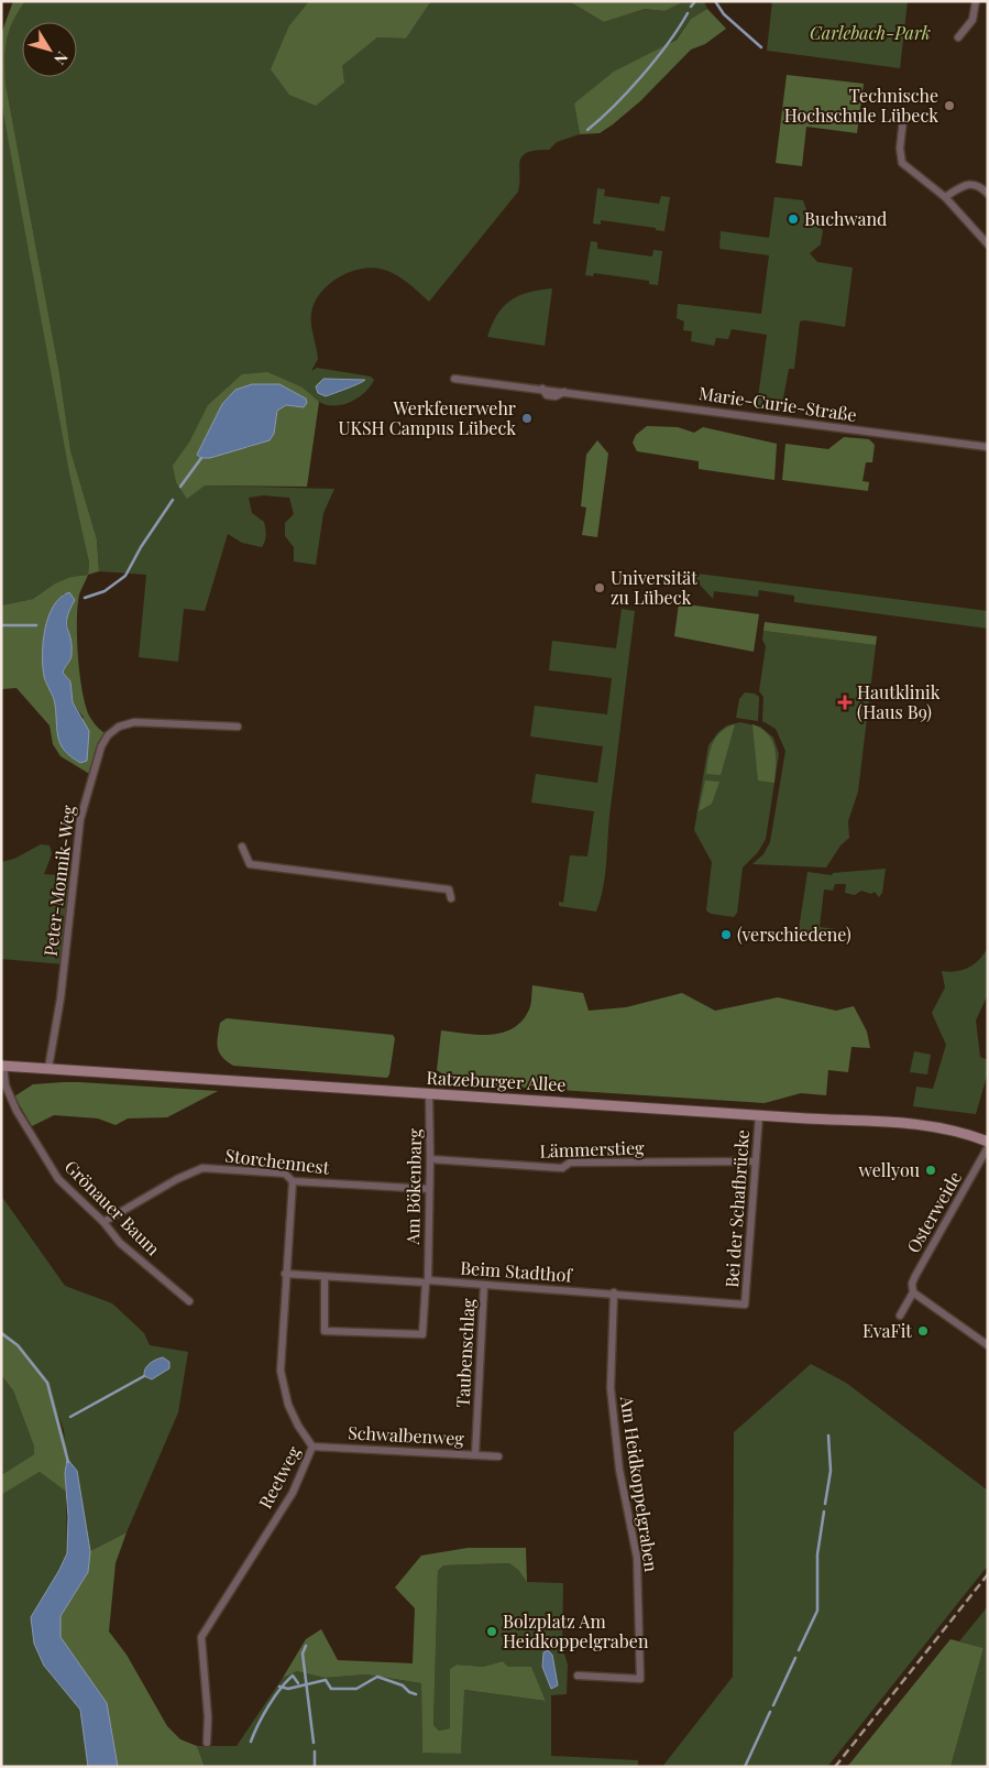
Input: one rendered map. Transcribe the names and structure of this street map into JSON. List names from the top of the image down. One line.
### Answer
{"streets":{"main road":["Ratzeburger Allee"],"street":["Marie-Curie-Straße","Peter-Monnik-Weg","Lämmerstieg","Storchennest","Am Bökenbarg","Grönauer Baum","Bei der Schafbrücke","Osterweide","Beim Stadthof","Taubenschlag","Schwalbenweg","Reetweg","Am Heidkoppelgraben"]},"crossings":[["Peter-Monnik-Weg","Ratzeburger Allee"],["Ratzeburger Allee","Am Bökenbarg"],["Ratzeburger Allee","Grönauer Baum"],["Ratzeburger Allee","Bei der Schafbrücke"],["Lämmerstieg","Am Bökenbarg"],["Lämmerstieg","Bei der Schafbrücke"],["Storchennest","Am Bökenbarg"],["Storchennest","Grönauer Baum"],["Storchennest","Reetweg"],["Am Bökenbarg","Beim Stadthof"],["Bei der Schafbrücke","Beim Stadthof"],["Beim Stadthof","Taubenschlag"],["Beim Stadthof","Reetweg"],["Beim Stadthof","Am Heidkoppelgraben"],["Taubenschlag","Schwalbenweg"],["Schwalbenweg","Reetweg"]],"parks":["Carlebach-Park"],"places":{"other":["Technische Hochschule Lübeck","Buchwand","Werkfeuerwehr UKSH Campus Lübeck","Universität zu Lübeck","(verschiedene)","wellyou","EvaFit","Bolzplatz Am Heidkoppelgraben"],"health":["Hautklinik (Haus B9)"]},"north":"bottom right"}
